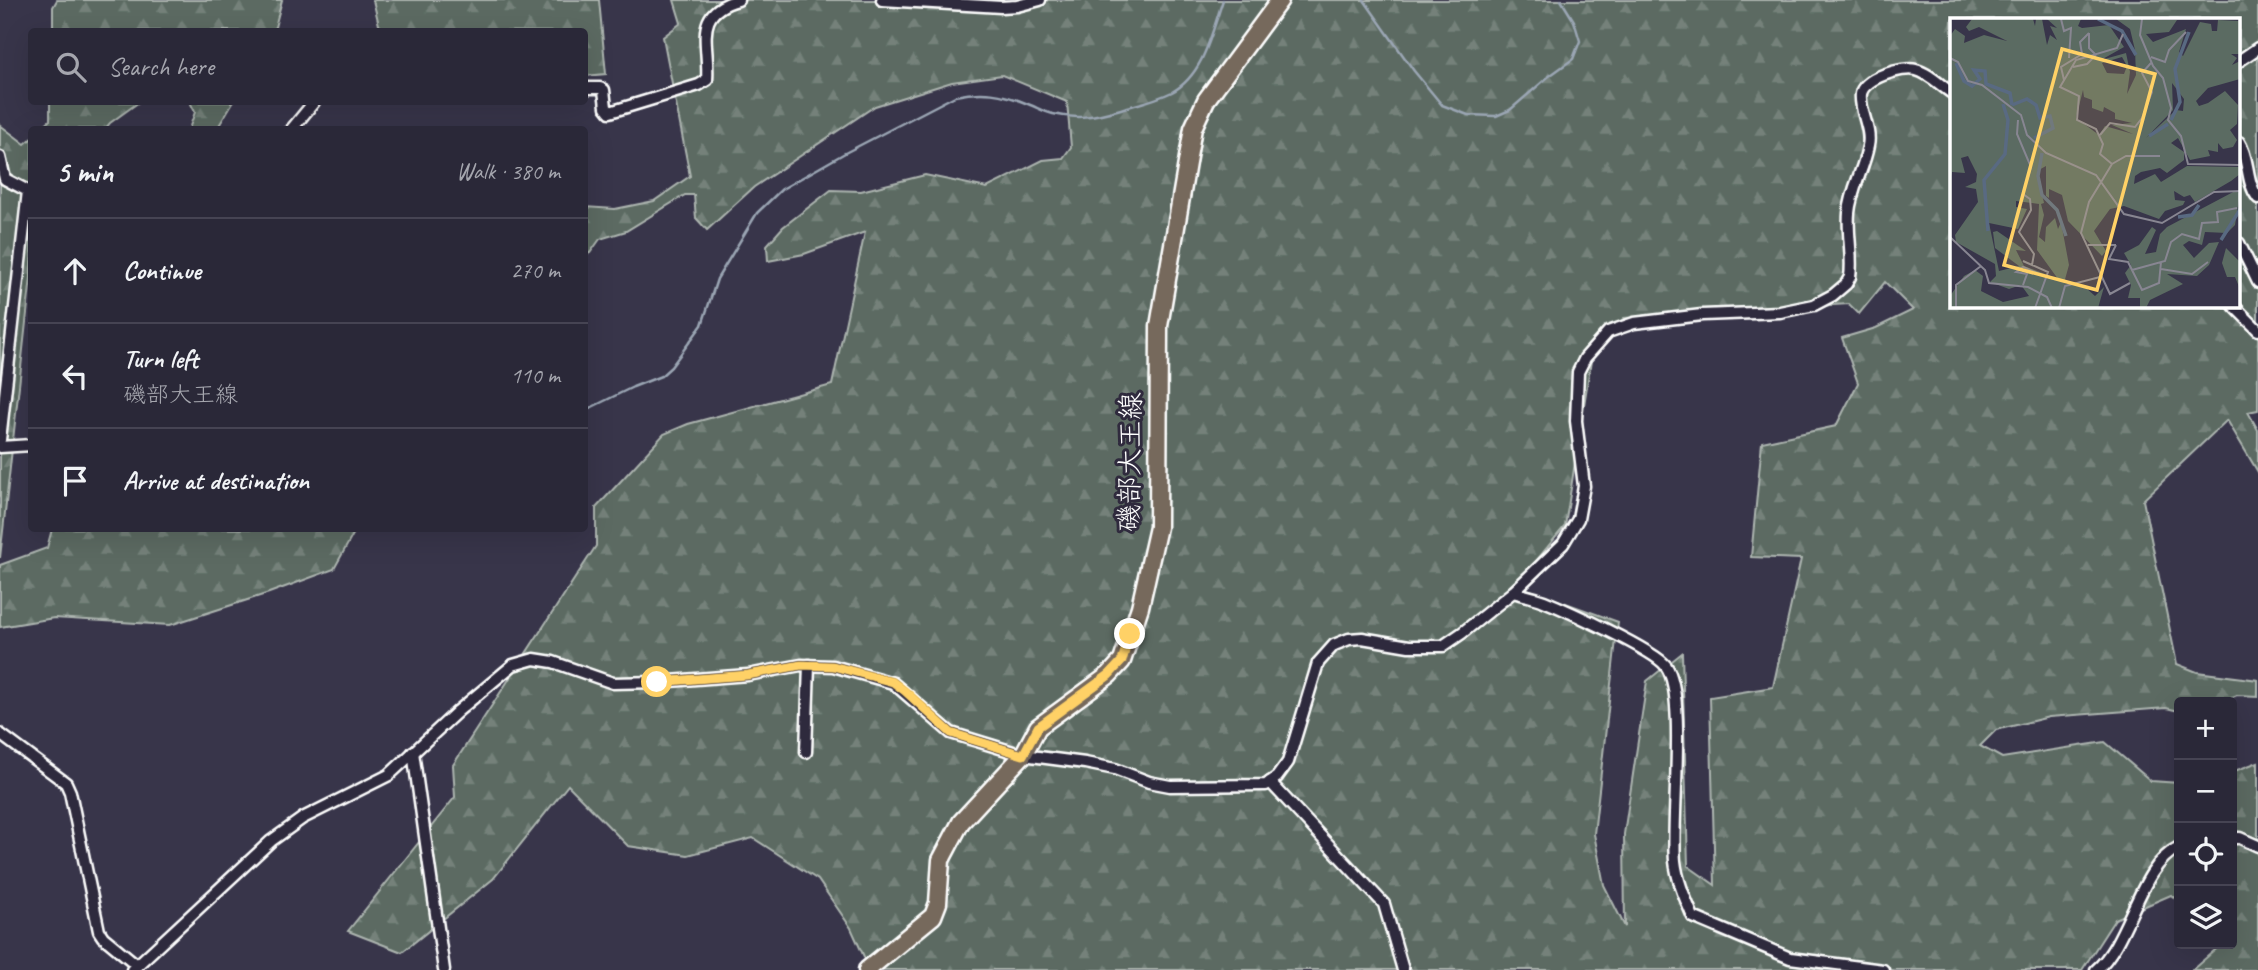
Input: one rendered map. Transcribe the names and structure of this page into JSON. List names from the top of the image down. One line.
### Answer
{"streets":{"main road":["磯部大王線"]},"page":{"search":"Search here","heading":["5 min","Walk · 380 m"],"list":[["Continue","270 m"],["Turn left","磯部大王線","110 m"],"Arrive at destination"],"map_buttons":["+","−"]}}
